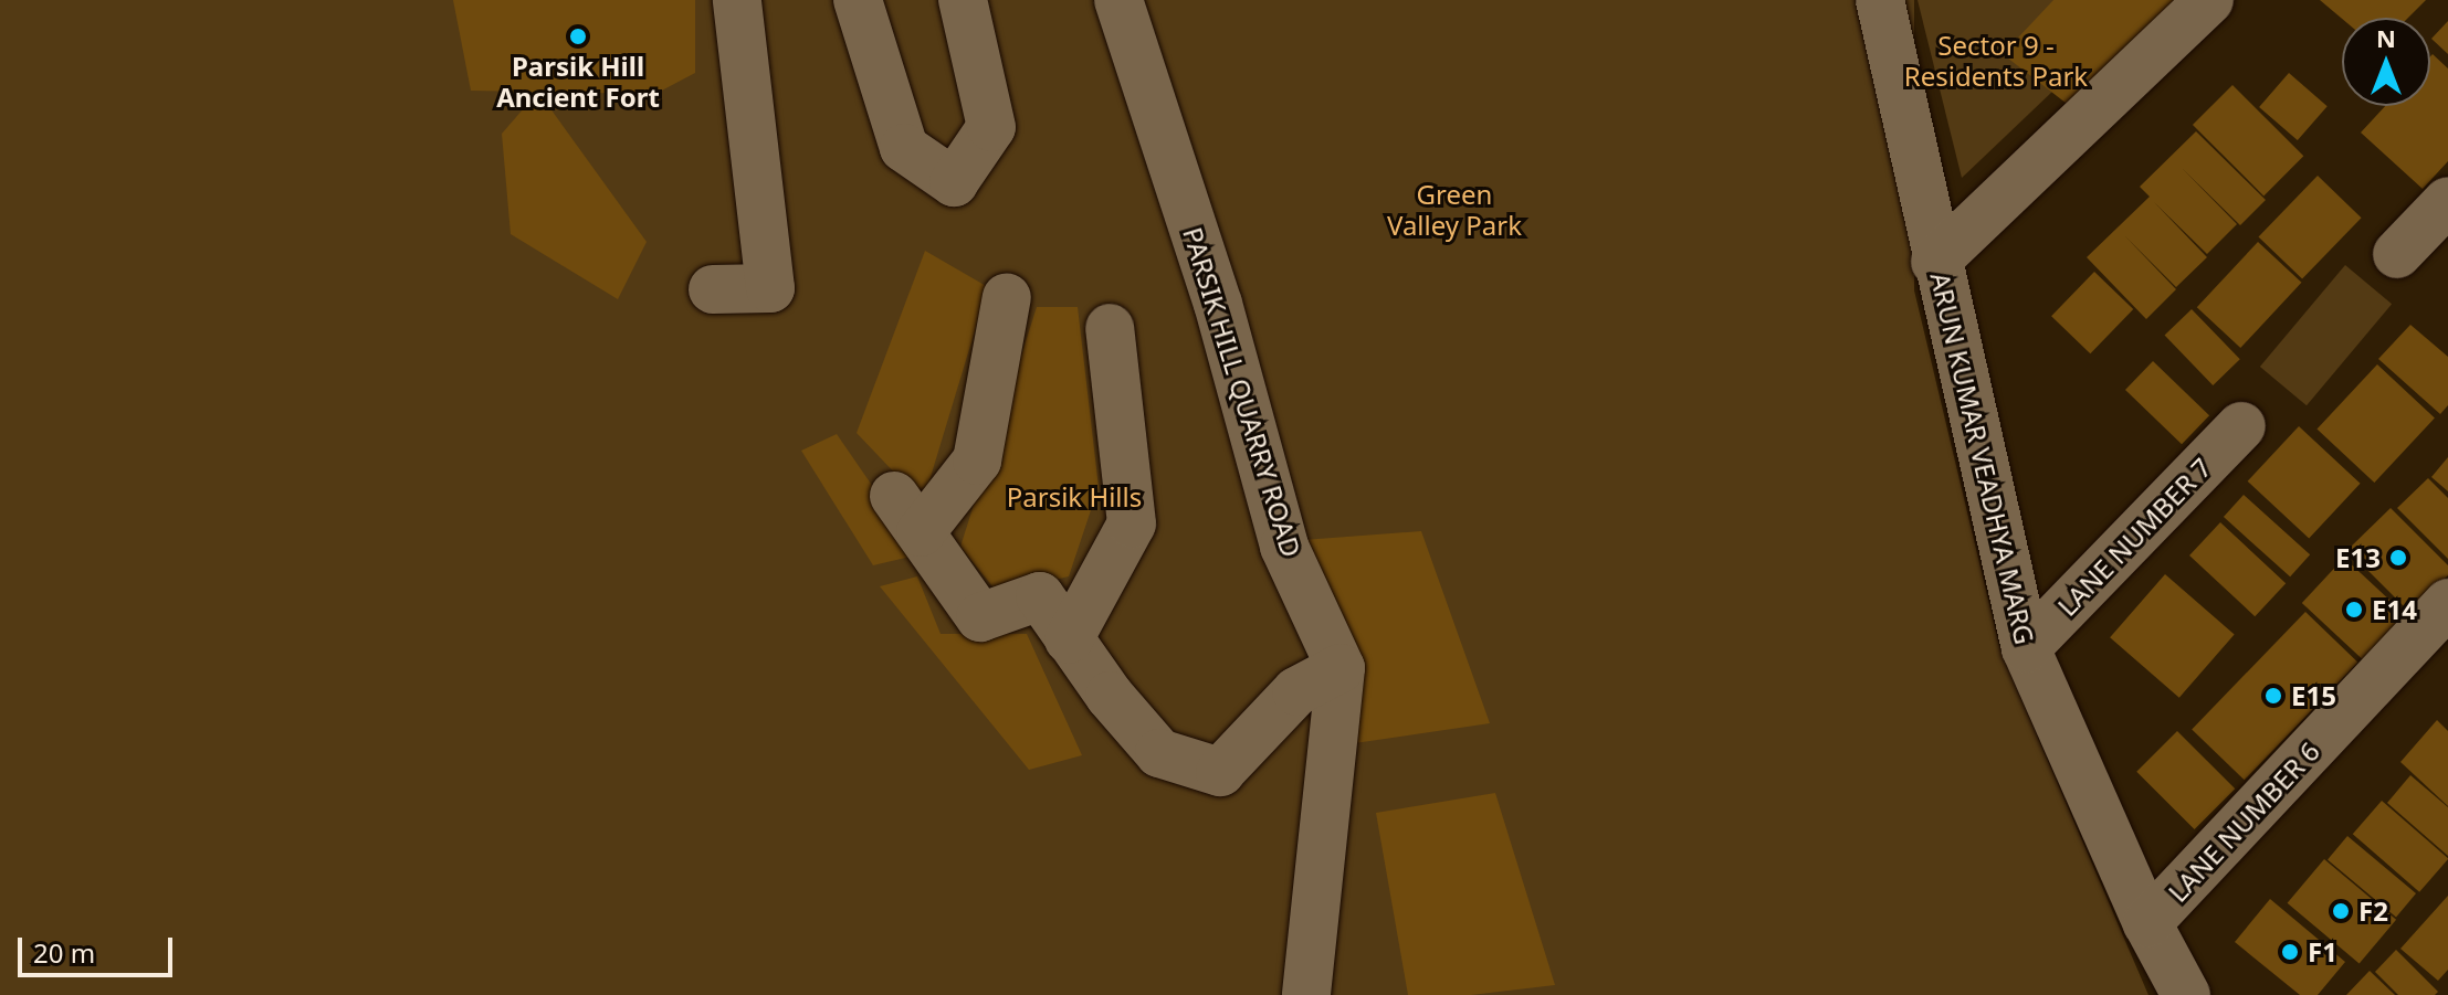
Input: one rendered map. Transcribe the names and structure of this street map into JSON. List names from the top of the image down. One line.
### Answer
{"streets":{"street":["PARSIK HILL QUARRY ROAD","ARUN KUMAR VEADHYA MARG","LANE NUMBER 7","LANE NUMBER 6"]},"crossings":[["ARUN KUMAR VEADHYA MARG","LANE NUMBER 7"],["ARUN KUMAR VEADHYA MARG","LANE NUMBER 6"]],"parks":["Sector 9 - Residents Park","Green Valley Park","Parsik Hills"],"places":["Parsik Hill Ancient Fort","E13","E14","E15","F2","F1"],"scale_bar":"20 m","north":"top"}
